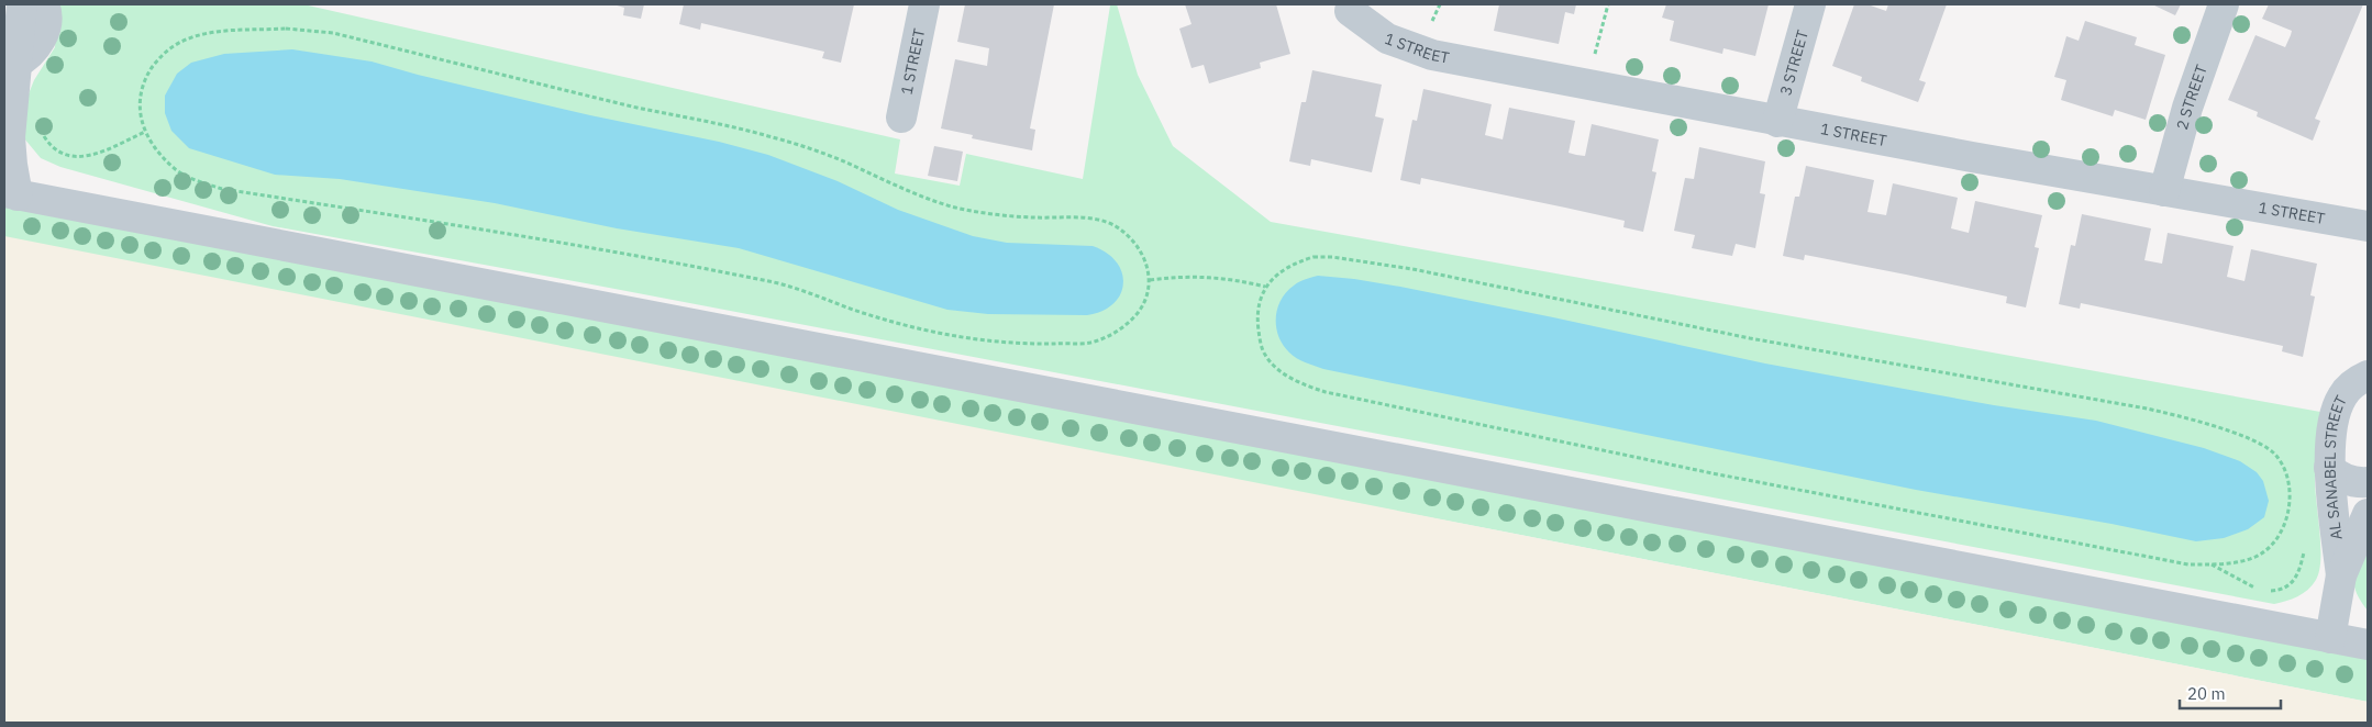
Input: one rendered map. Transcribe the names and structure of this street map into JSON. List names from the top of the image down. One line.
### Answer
{"streets":{"street":["1 STREET","3 STREET","2 STREET","AL SANABEL STREET"]},"crossings":[["1 STREET","3 STREET"],["1 STREET","2 STREET"]],"scale_bar":"20 m"}
